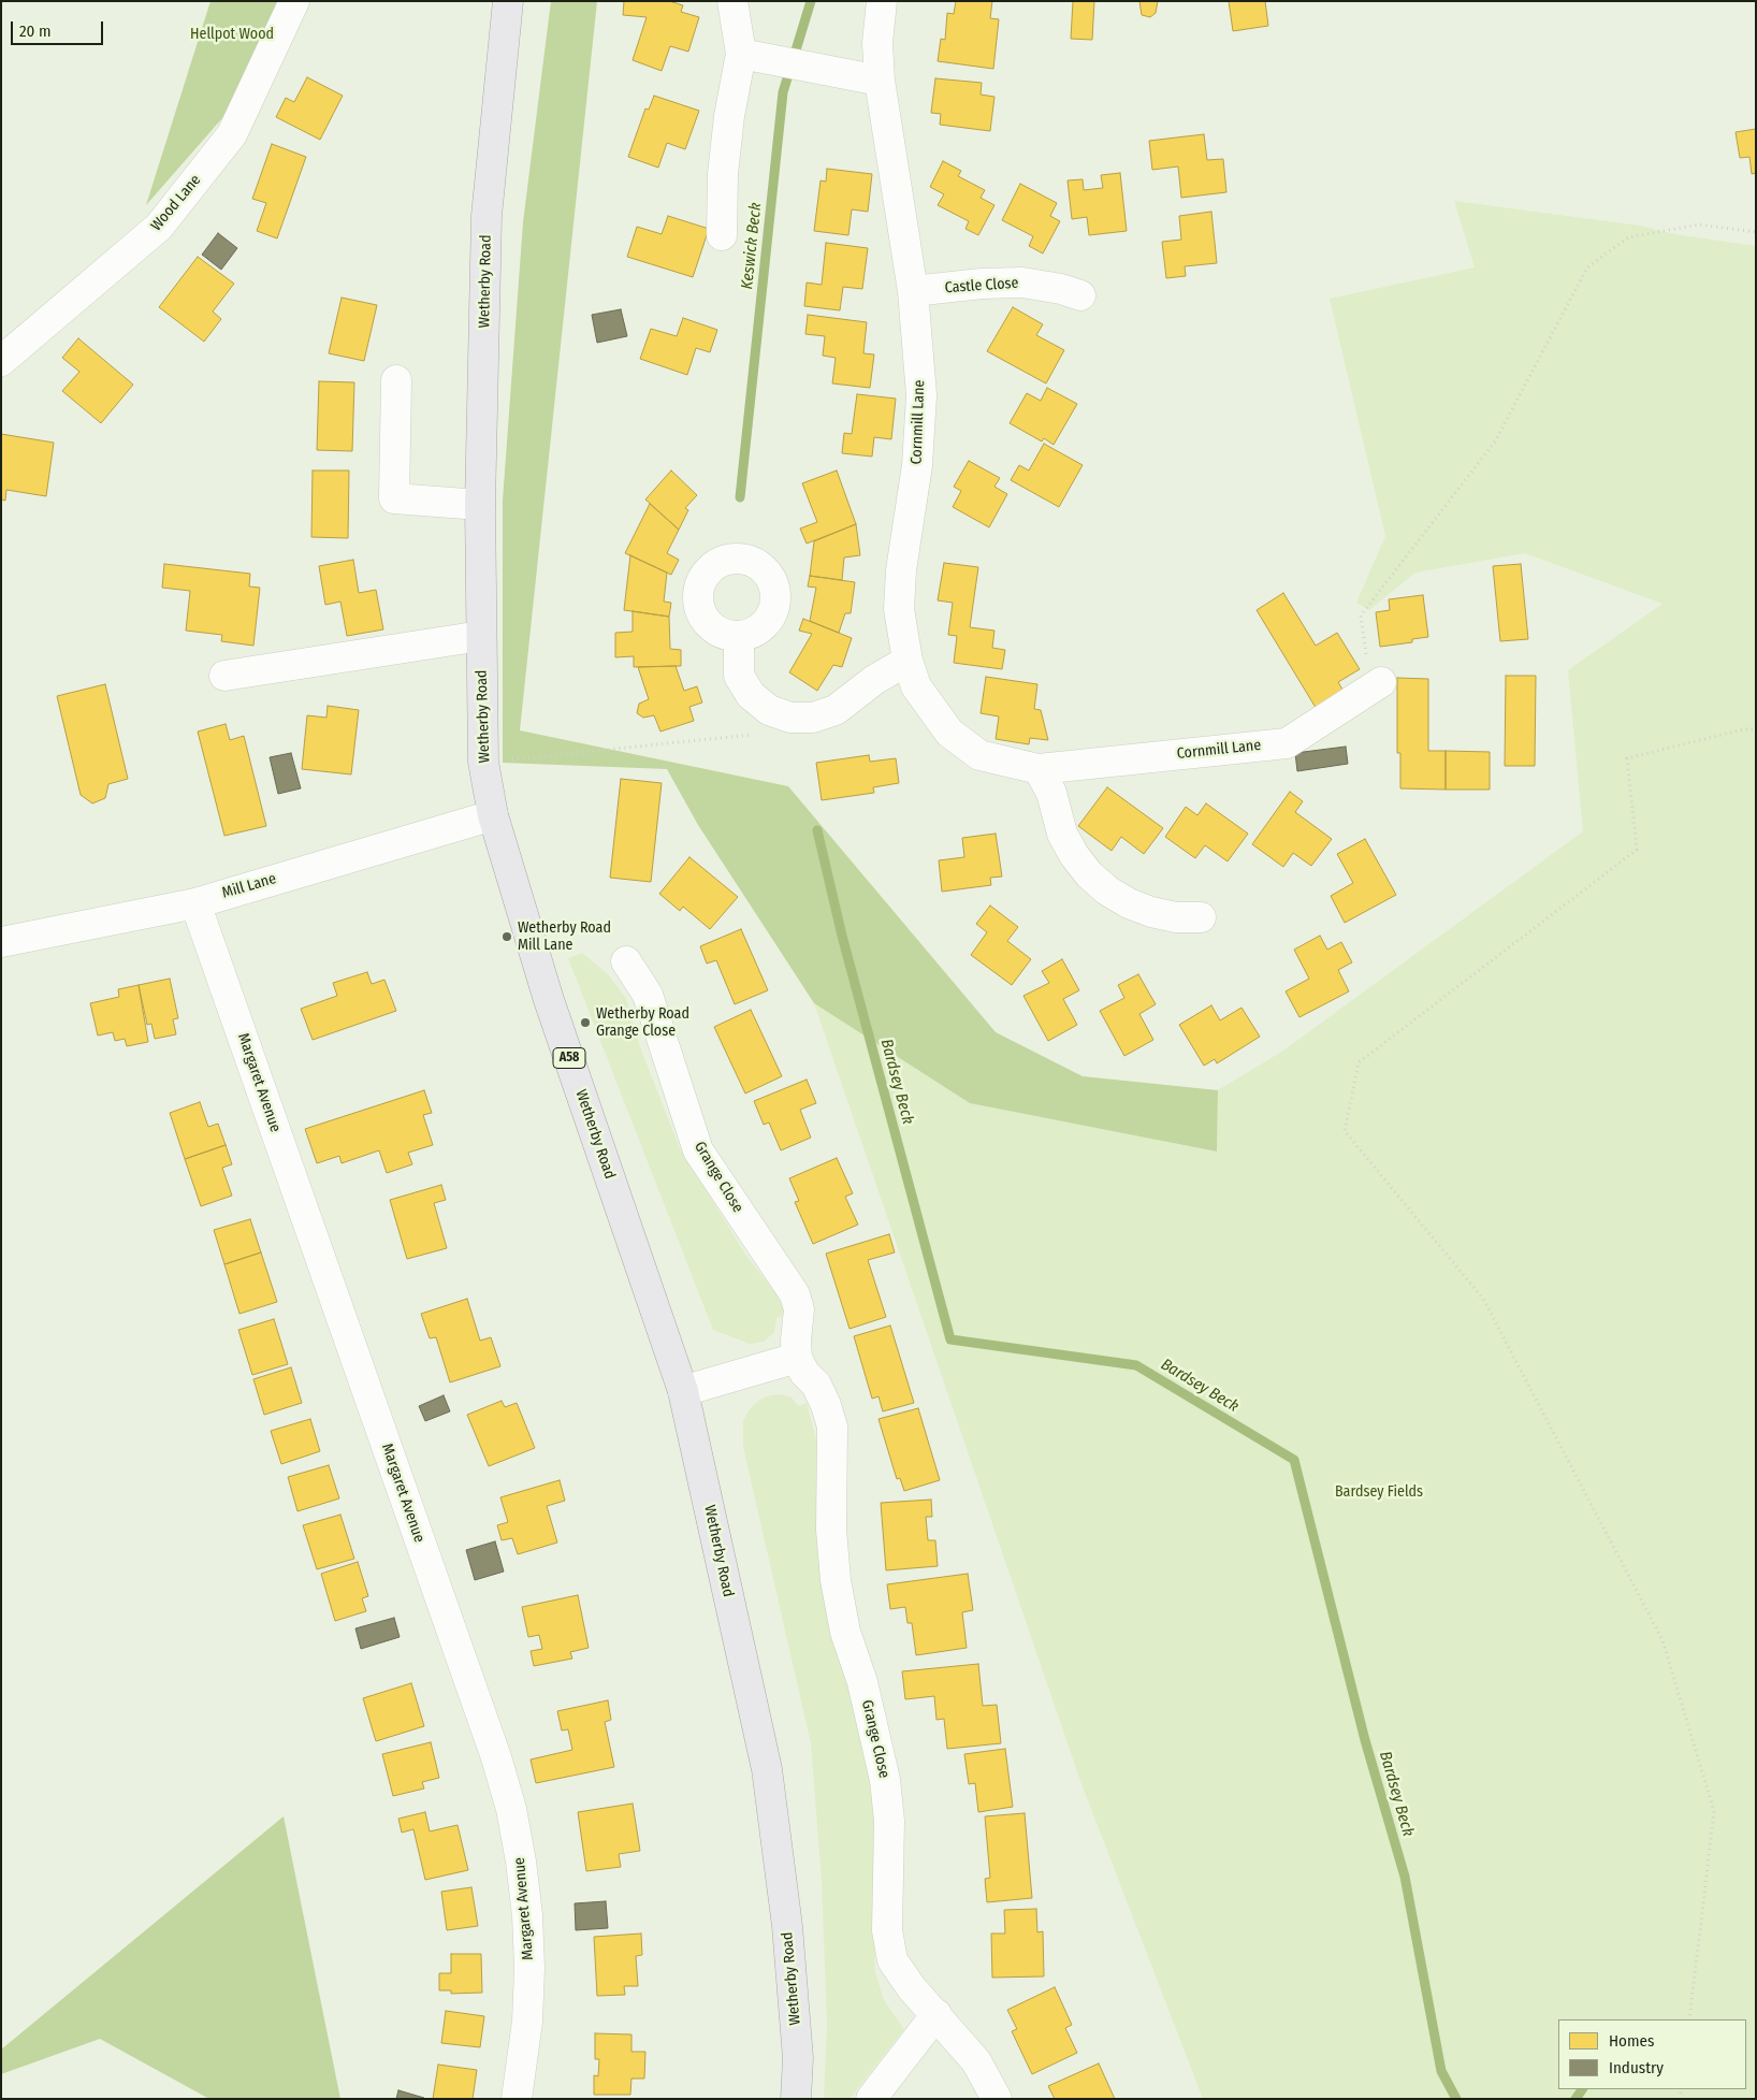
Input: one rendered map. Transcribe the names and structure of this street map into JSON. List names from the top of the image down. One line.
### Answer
{"streets":{"main road":["Wetherby Road","A58"],"street":["Wood Lane","Castle Close","Cornmill Lane","Mill Lane","Margaret Avenue","Grange Close"]},"crossings":[["Wetherby Road","Mill Lane"],["Castle Close","Cornmill Lane"],["Mill Lane","Margaret Avenue"]],"water":["Keswick Beck","Bardsey Beck"],"parks":["Hellpot Wood","Bardsey Fields"],"places":["Wetherby Road Mill Lane","Wetherby Road Grange Close"],"legend":["Homes","Industry"],"scale_bar":"20 m"}
